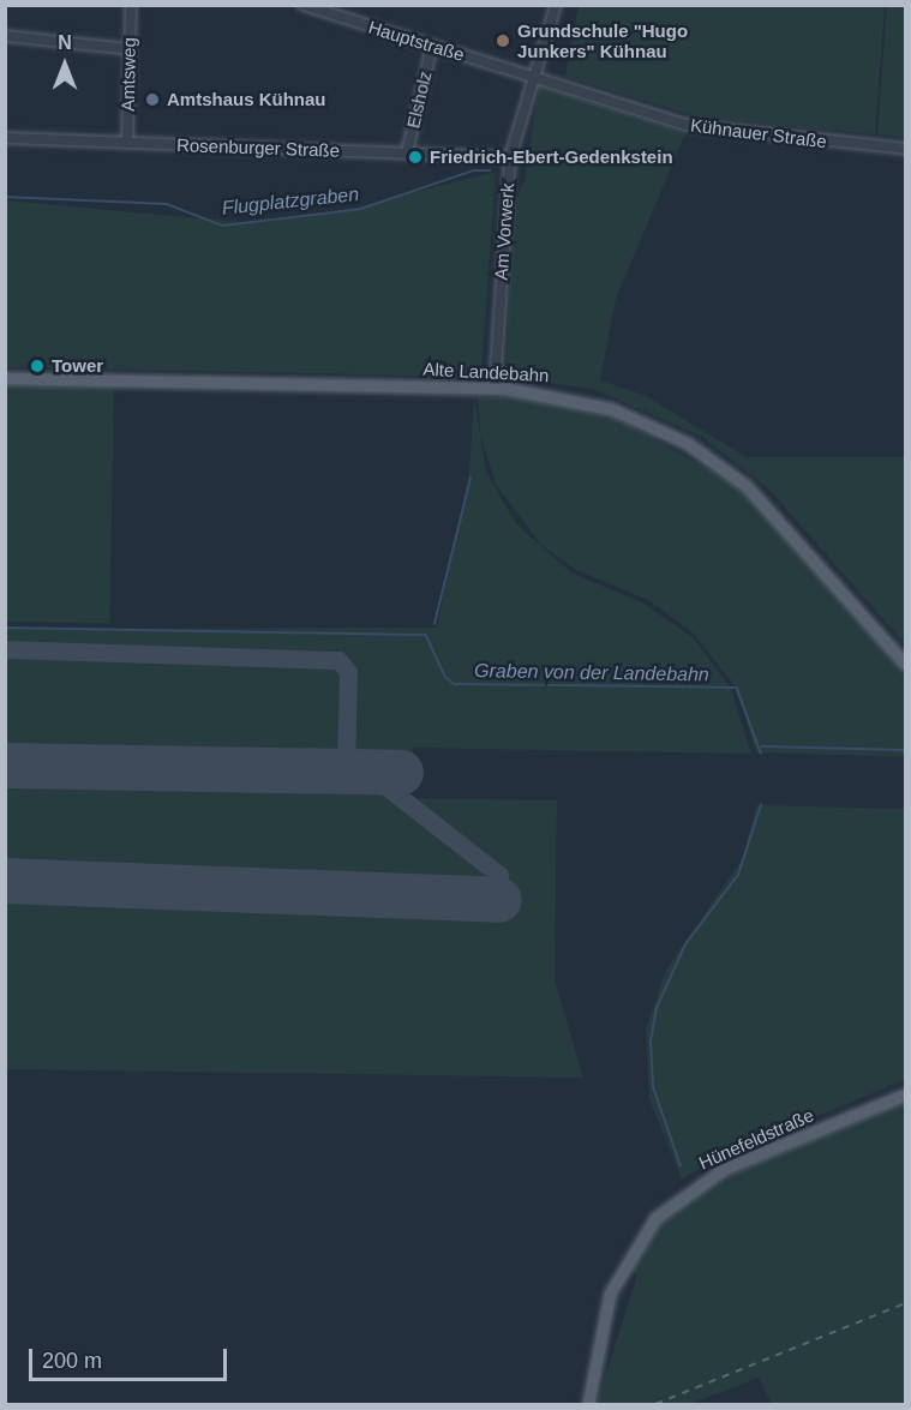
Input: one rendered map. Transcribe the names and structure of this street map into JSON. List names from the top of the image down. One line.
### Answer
{"streets":{"main road":["Alte Landebahn","Hünefeldstraße"],"street":["Hauptstraße","Amtsweg","Elsholz","Kühnauer Straße","Rosenburger Straße","Am Vorwerk"]},"crossings":[["Hauptstraße","Elsholz"],["Hauptstraße","Kühnauer Straße"],["Hauptstraße","Am Vorwerk"],["Amtsweg","Rosenburger Straße"],["Elsholz","Rosenburger Straße"],["Kühnauer Straße","Am Vorwerk"],["Rosenburger Straße","Am Vorwerk"],["Am Vorwerk","Alte Landebahn"]],"water":["Flugplatzgraben","Graben von der Landebahn"],"places":["Grundschule \"Hugo Junkers\" Kühnau","Amtshaus Kühnau","Friedrich-Ebert-Gedenkstein","Tower"],"scale_bar":"200 m","north":"top"}
